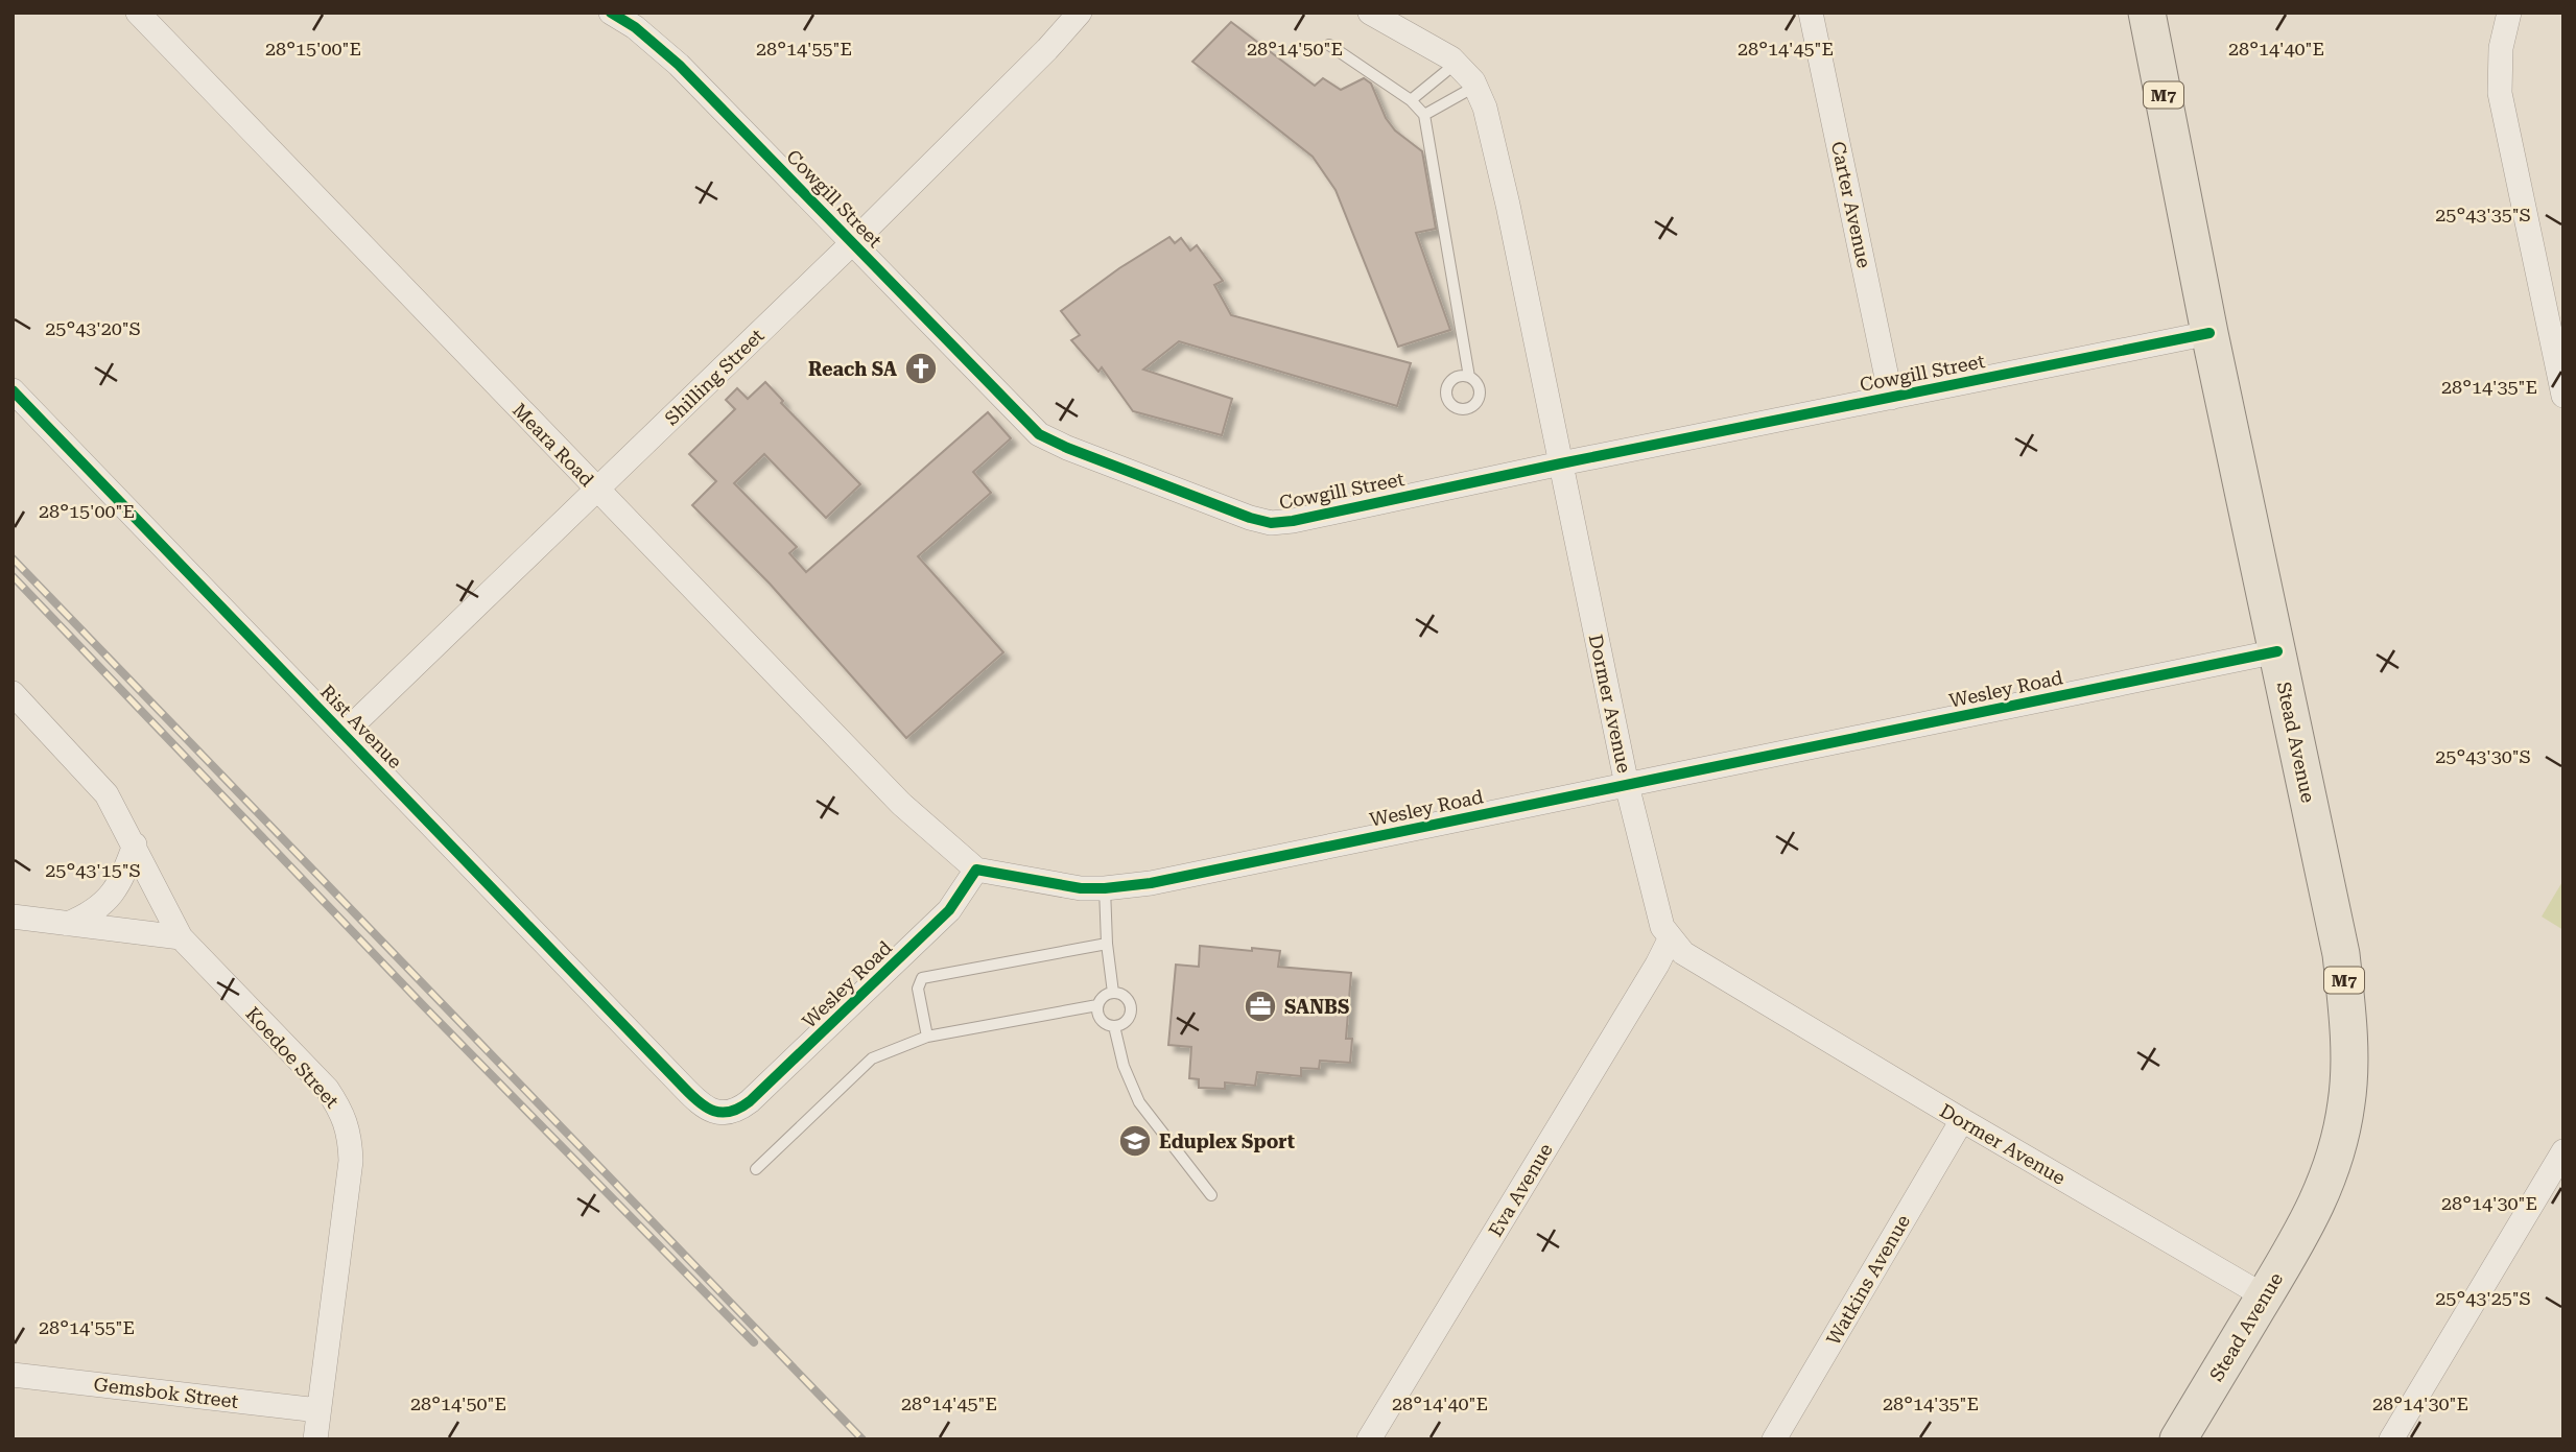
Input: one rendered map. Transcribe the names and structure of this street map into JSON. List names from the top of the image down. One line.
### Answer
{"streets":{"main road":["M7","Stead Avenue"],"street":["Cowgill Street","Carter Avenue","Shilling Street","Meara Road","Wesley Road","Dormer Avenue","Rist Avenue","Koedoe Street","Eva Avenue","Watkins Avenue","Gemsbok Street"]},"crossings":[["Cowgill Street","Carter Avenue"],["Cowgill Street","Shilling Street"],["Cowgill Street","Dormer Avenue"],["Cowgill Street","Stead Avenue"],["Shilling Street","Meara Road"],["Shilling Street","Rist Avenue"],["Meara Road","Wesley Road"],["Wesley Road","Dormer Avenue"],["Wesley Road","Rist Avenue"],["Wesley Road","Stead Avenue"],["Dormer Avenue","Stead Avenue"],["Dormer Avenue","Eva Avenue"],["Dormer Avenue","Watkins Avenue"],["Koedoe Street","Gemsbok Street"]],"places":{"church":["Reach SA"],"office":["SANBS"],"school or university":["Eduplex Sport"]},"coordinates":["28°14'55\"E","28°14'50\"E","28°14'45\"E","28°15'00\"E","28°14'40\"E","25°43'35\"S","25°43'20\"S","28°14'35\"E","25°43'30\"S","25°43'15\"S","28°14'30\"E","25°43'25\"S"]}
